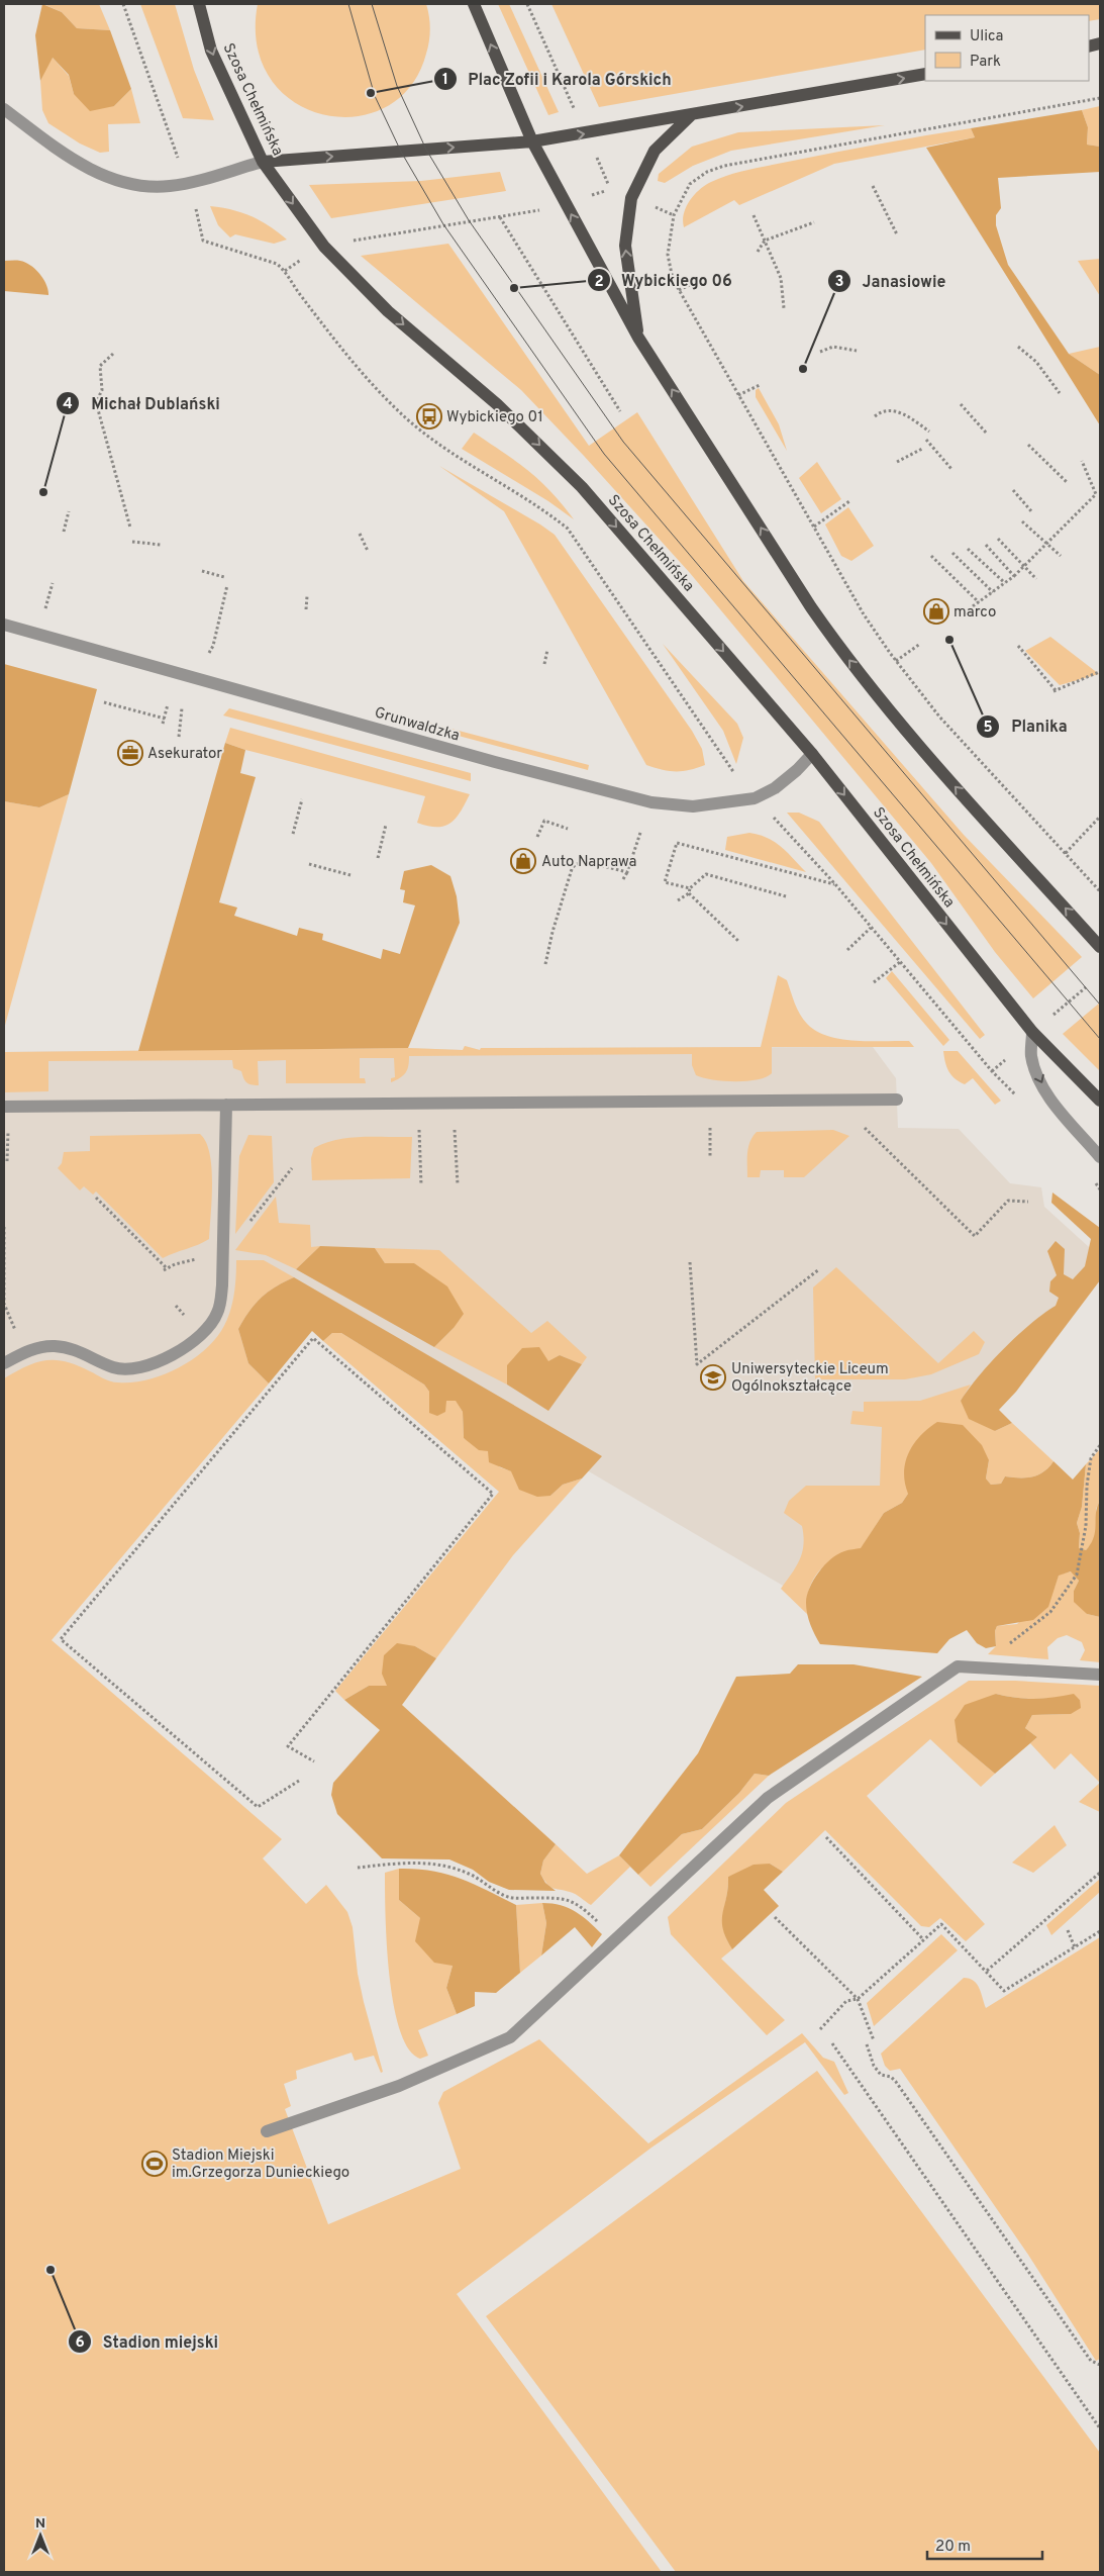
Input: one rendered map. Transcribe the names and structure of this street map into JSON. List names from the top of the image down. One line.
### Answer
{"streets":{"main road":["Szosa Chełmińska"],"street":["Grunwaldzka"]},"crossings":[["Szosa Chełmińska","Grunwaldzka"]],"places":{"other":["Plac Zofii i Karola Górskich","Wybickiego 06","Janasiowie","Michał Dublański","Planika","Stadion miejski"],"bus stop":["Wybickiego 01"],"shop":["marco","Auto Naprawa"],"office":["Asekurator"],"school or university":["Uniwersyteckie Liceum Ogólnokształcące"],"sports":["Stadion Miejski im.Grzegorza Dunieckiego"]},"legend":["Ulica","Park"],"scale_bar":"20 m","north":"top"}
